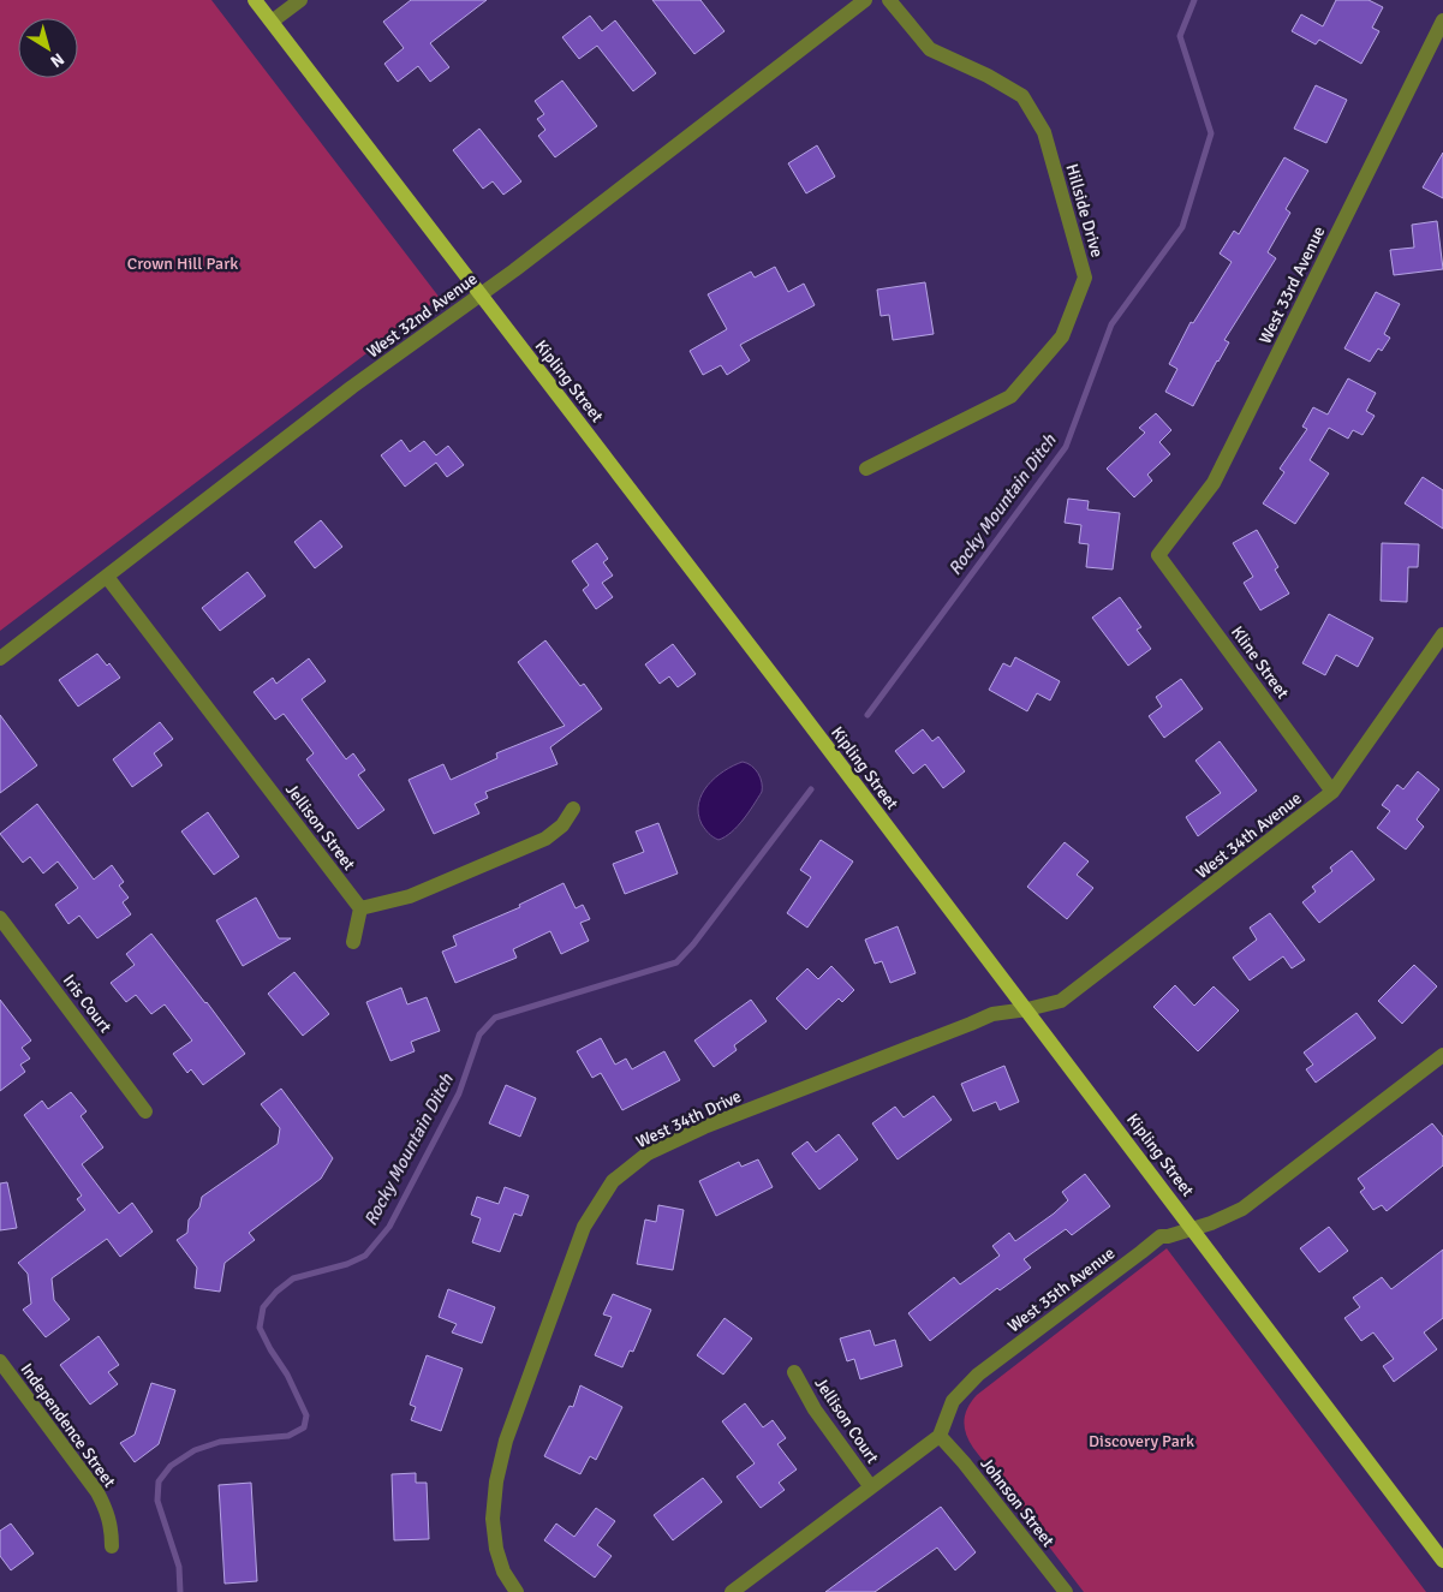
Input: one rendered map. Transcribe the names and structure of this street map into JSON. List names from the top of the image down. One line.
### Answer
{"streets":{"main road":["Kipling Street"],"street":["Hillside Drive","West 33rd Avenue","West 32nd Avenue","Kline Street","Jellison Street","West 34th Avenue","Iris Court","West 34th Drive","West 35th Avenue","Jellison Court","Independence Street","Johnson Street"]},"crossings":[["West 33rd Avenue","Kline Street"],["West 32nd Avenue","Kipling Street"],["West 32nd Avenue","Jellison Street"],["Kipling Street","West 34th Avenue"],["Kipling Street","West 34th Drive"],["Kipling Street","West 35th Avenue"],["Kline Street","West 34th Avenue"],["West 34th Avenue","West 34th Drive"],["West 35th Avenue","Johnson Street"]],"water":["Rocky Mountain Ditch"],"parks":["Crown Hill Park","Discovery Park"],"north":"bottom right"}
